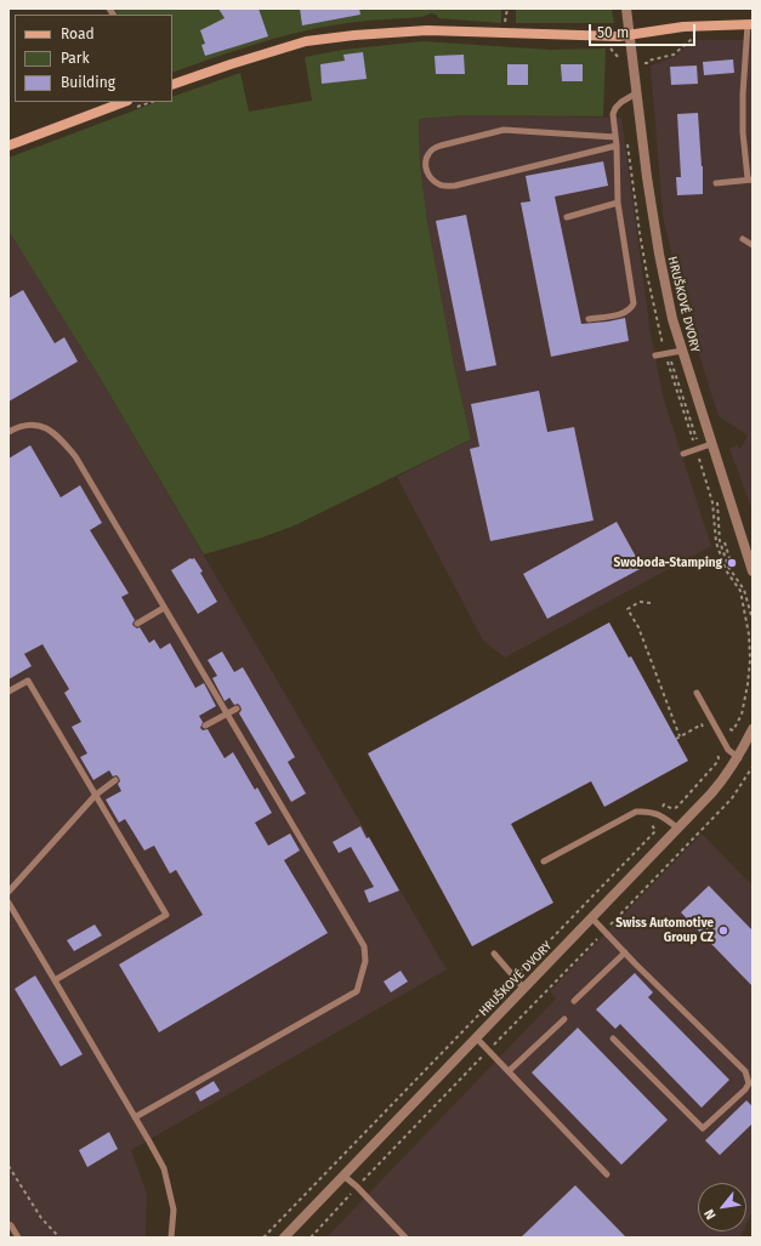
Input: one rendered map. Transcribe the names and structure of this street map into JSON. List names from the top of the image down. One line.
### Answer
{"streets":{"street":["HRUŠKOVÉ DVORY"]},"places":["Swoboda-Stamping","Swiss Automotive Group CZ"],"legend":["Road","Park","Building"],"scale_bar":"50 m","north":"bottom left"}
